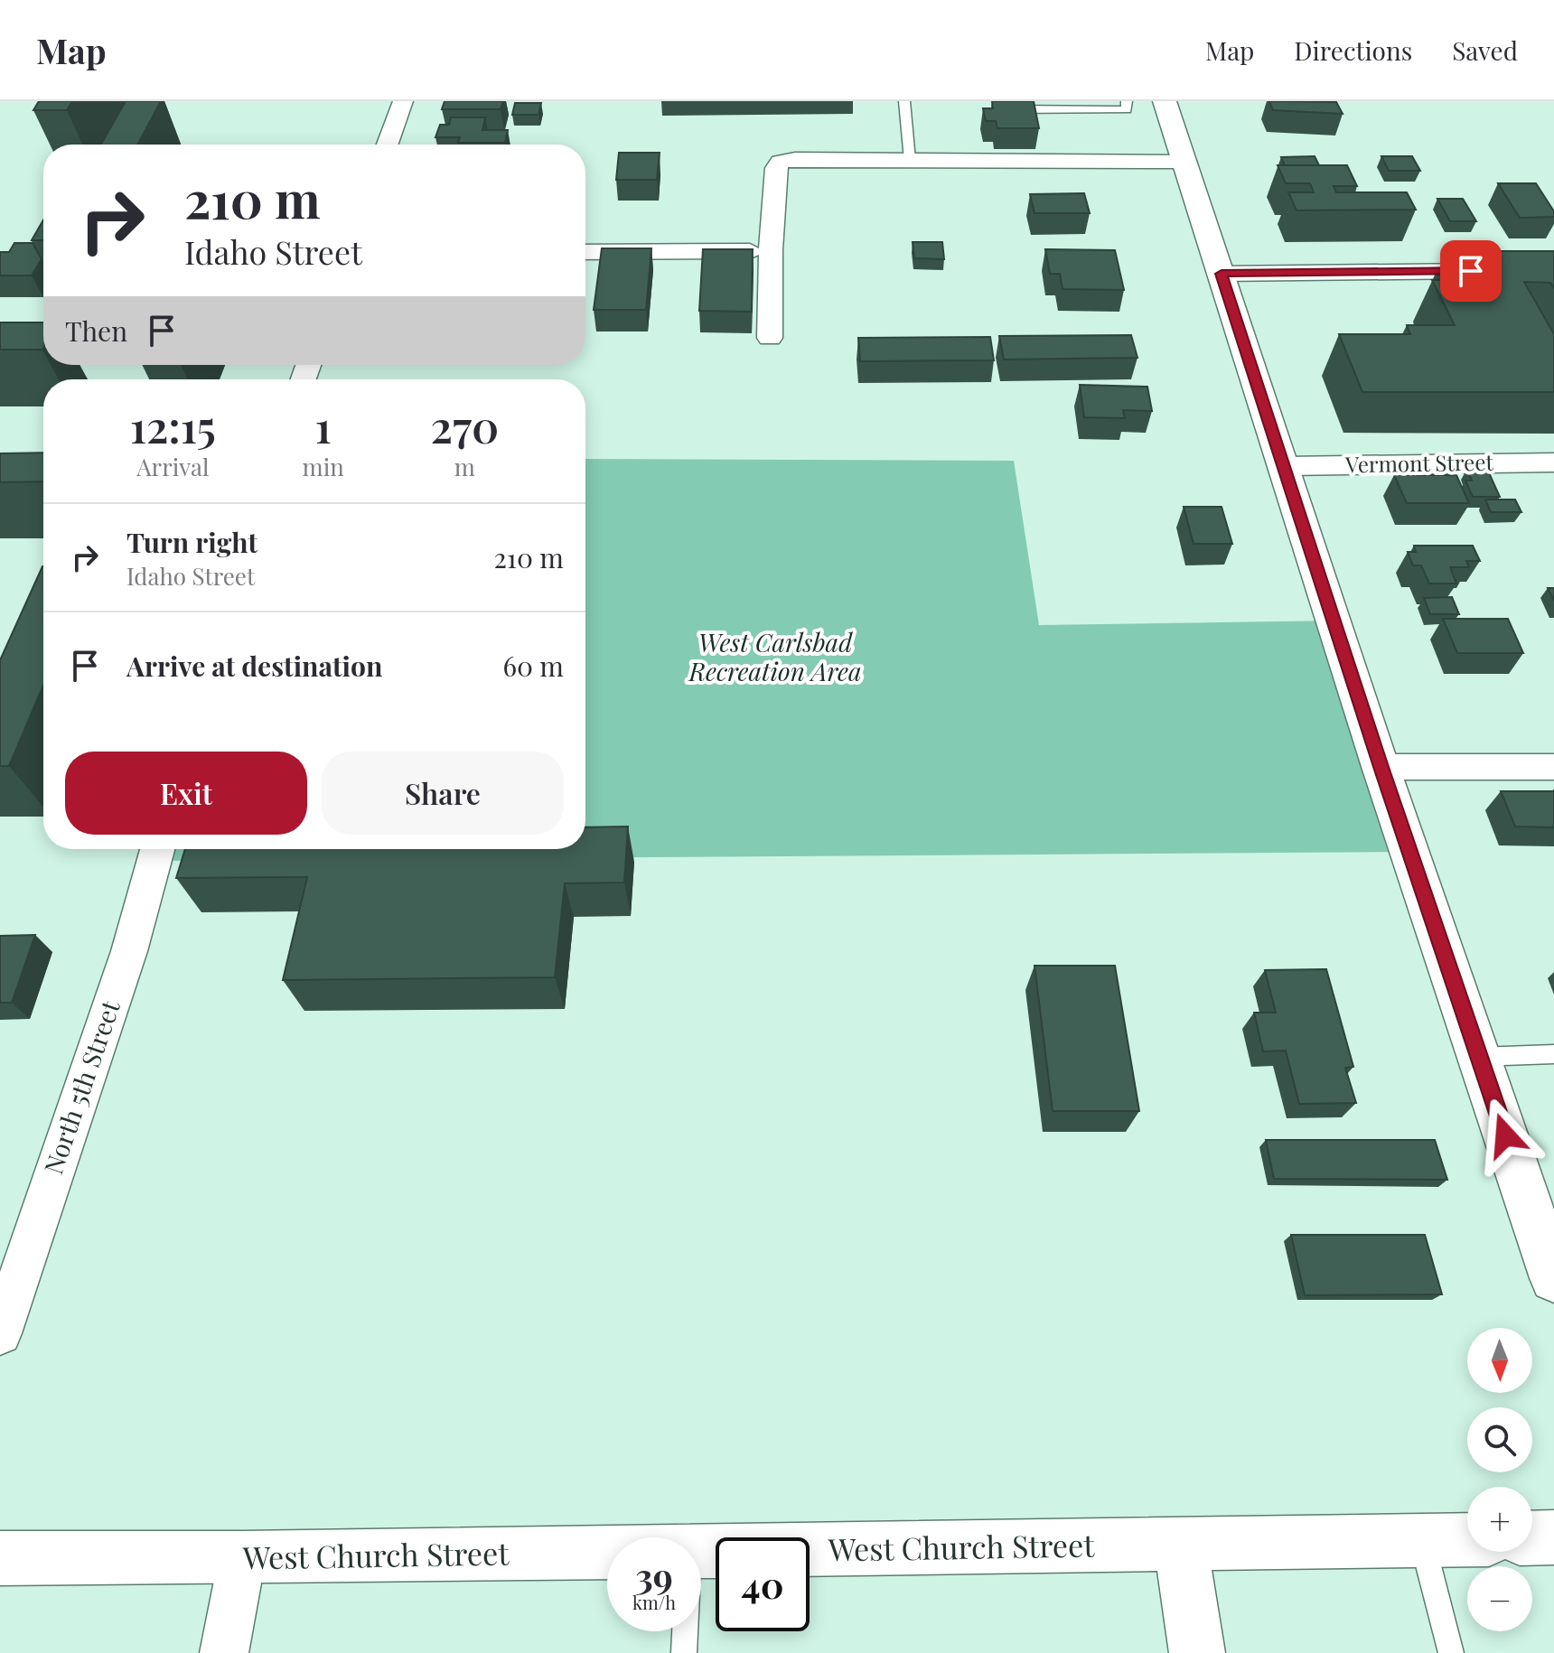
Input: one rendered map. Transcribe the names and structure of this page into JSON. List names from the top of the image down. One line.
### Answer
{"streets":{"street":["Vermont Street","North 5th Street","West Church Street"]},"parks":["West Carlsbad Recreation Area"],"north":"bottom","page":{"header":"Map","nav":["Map","Directions","Saved"],"turn":["210 m","Idaho Street"],"then":"Then","eta":["12:15","Arrival","1","min","270","m"],"list":[{"name":"Turn right","note":"Idaho Street","value":"210 m"},{"name":"Arrive at destination","value":"60 m"}],"buttons":["Exit","Share"],"map_buttons":["+","−"],"speed":"39 km/h","limit":"40"}}
